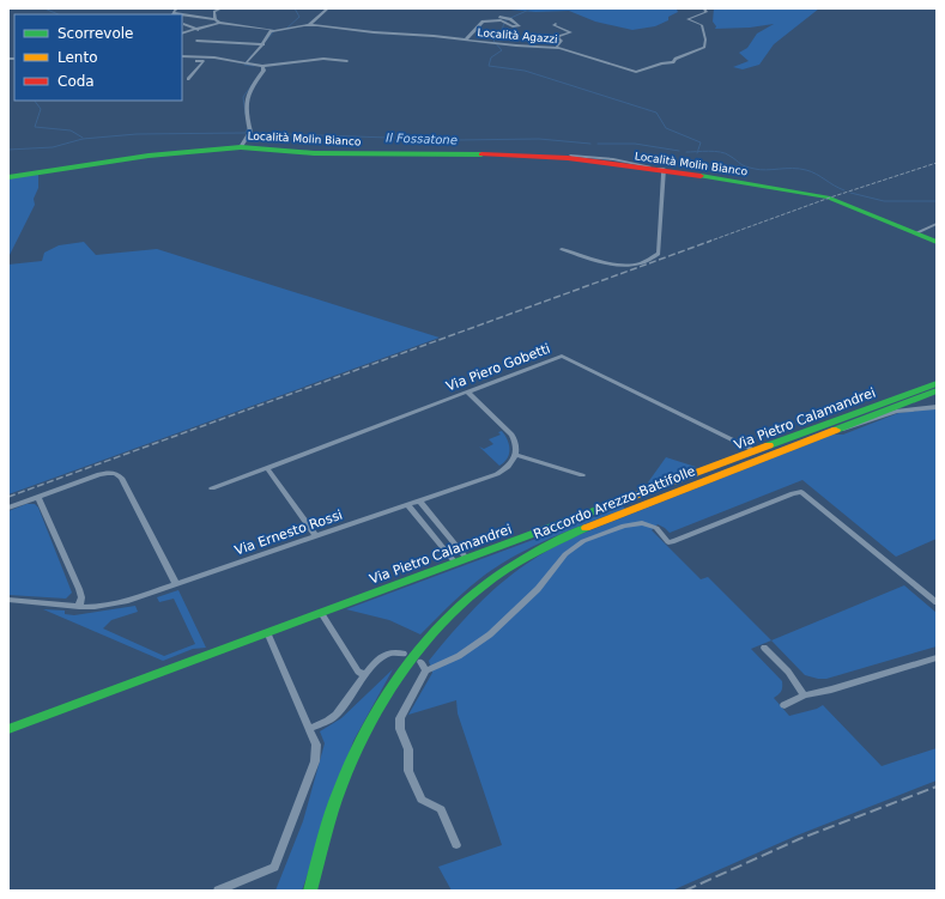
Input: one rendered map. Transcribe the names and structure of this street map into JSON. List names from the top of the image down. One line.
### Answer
{"streets":{"main road":["Località Molin Bianco","Via Pietro Calamandrei","Raccordo Arezzo-Battifolle"],"street":["Località Agazzi","Via Piero Gobetti","Via Ernesto Rossi"]},"crossings":[["Via Piero Gobetti","Via Pietro Calamandrei"]],"water":["Il Fossatone"],"legend":["Scorrevole","Lento","Coda"]}
